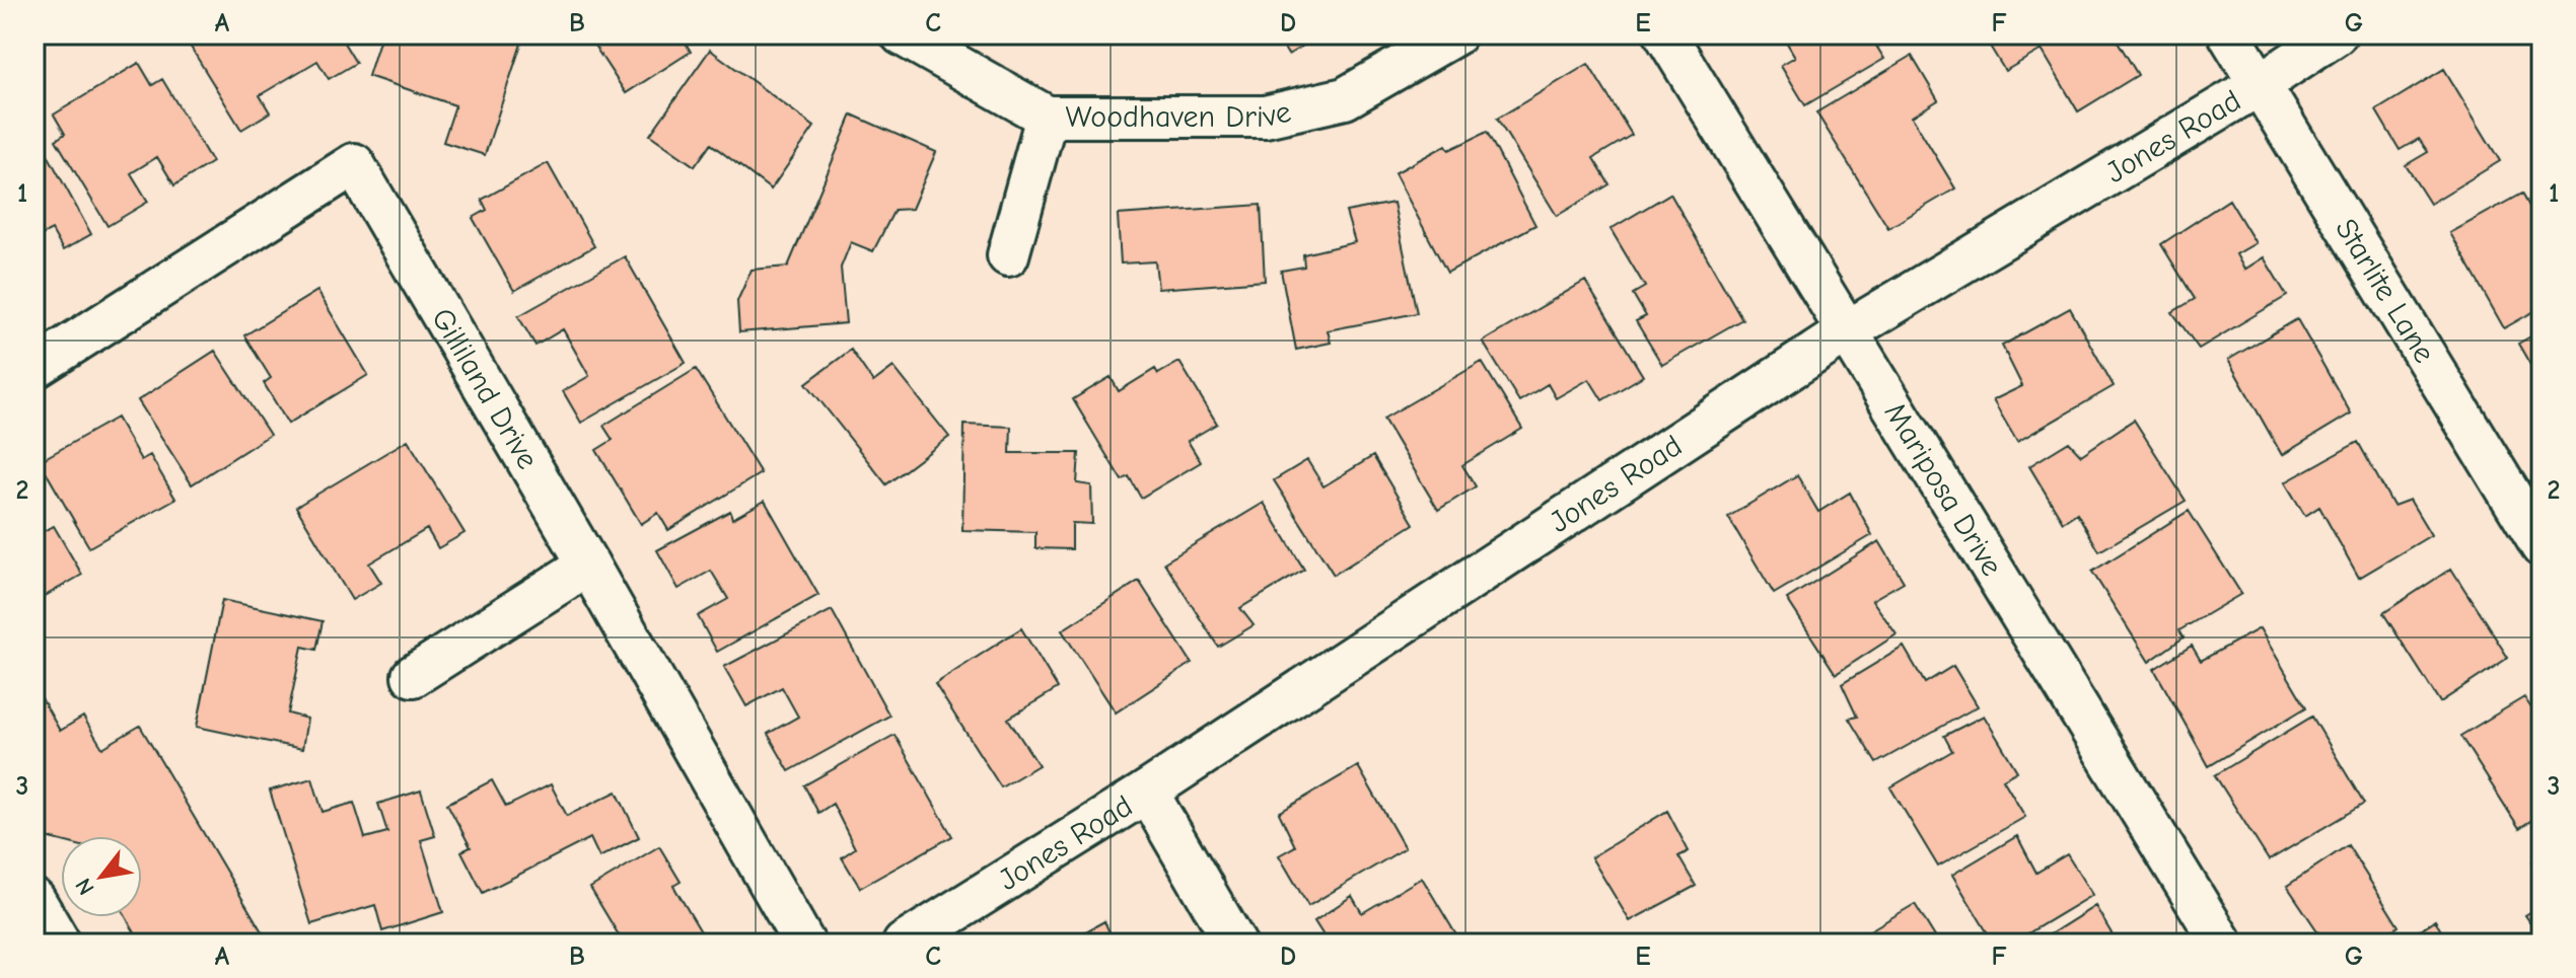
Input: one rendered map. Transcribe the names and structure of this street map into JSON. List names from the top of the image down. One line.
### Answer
{"streets":{"street":["Woodhaven Drive","Jones Road","Starlite Lane","Gilliland Drive","Mariposa Drive"]},"crossings":[["Jones Road","Starlite Lane"],["Jones Road","Mariposa Drive"]],"north":"bottom left","grid":{"columns":["A","B","C","D","E","F","G"],"rows":["1","2","3"]}}
